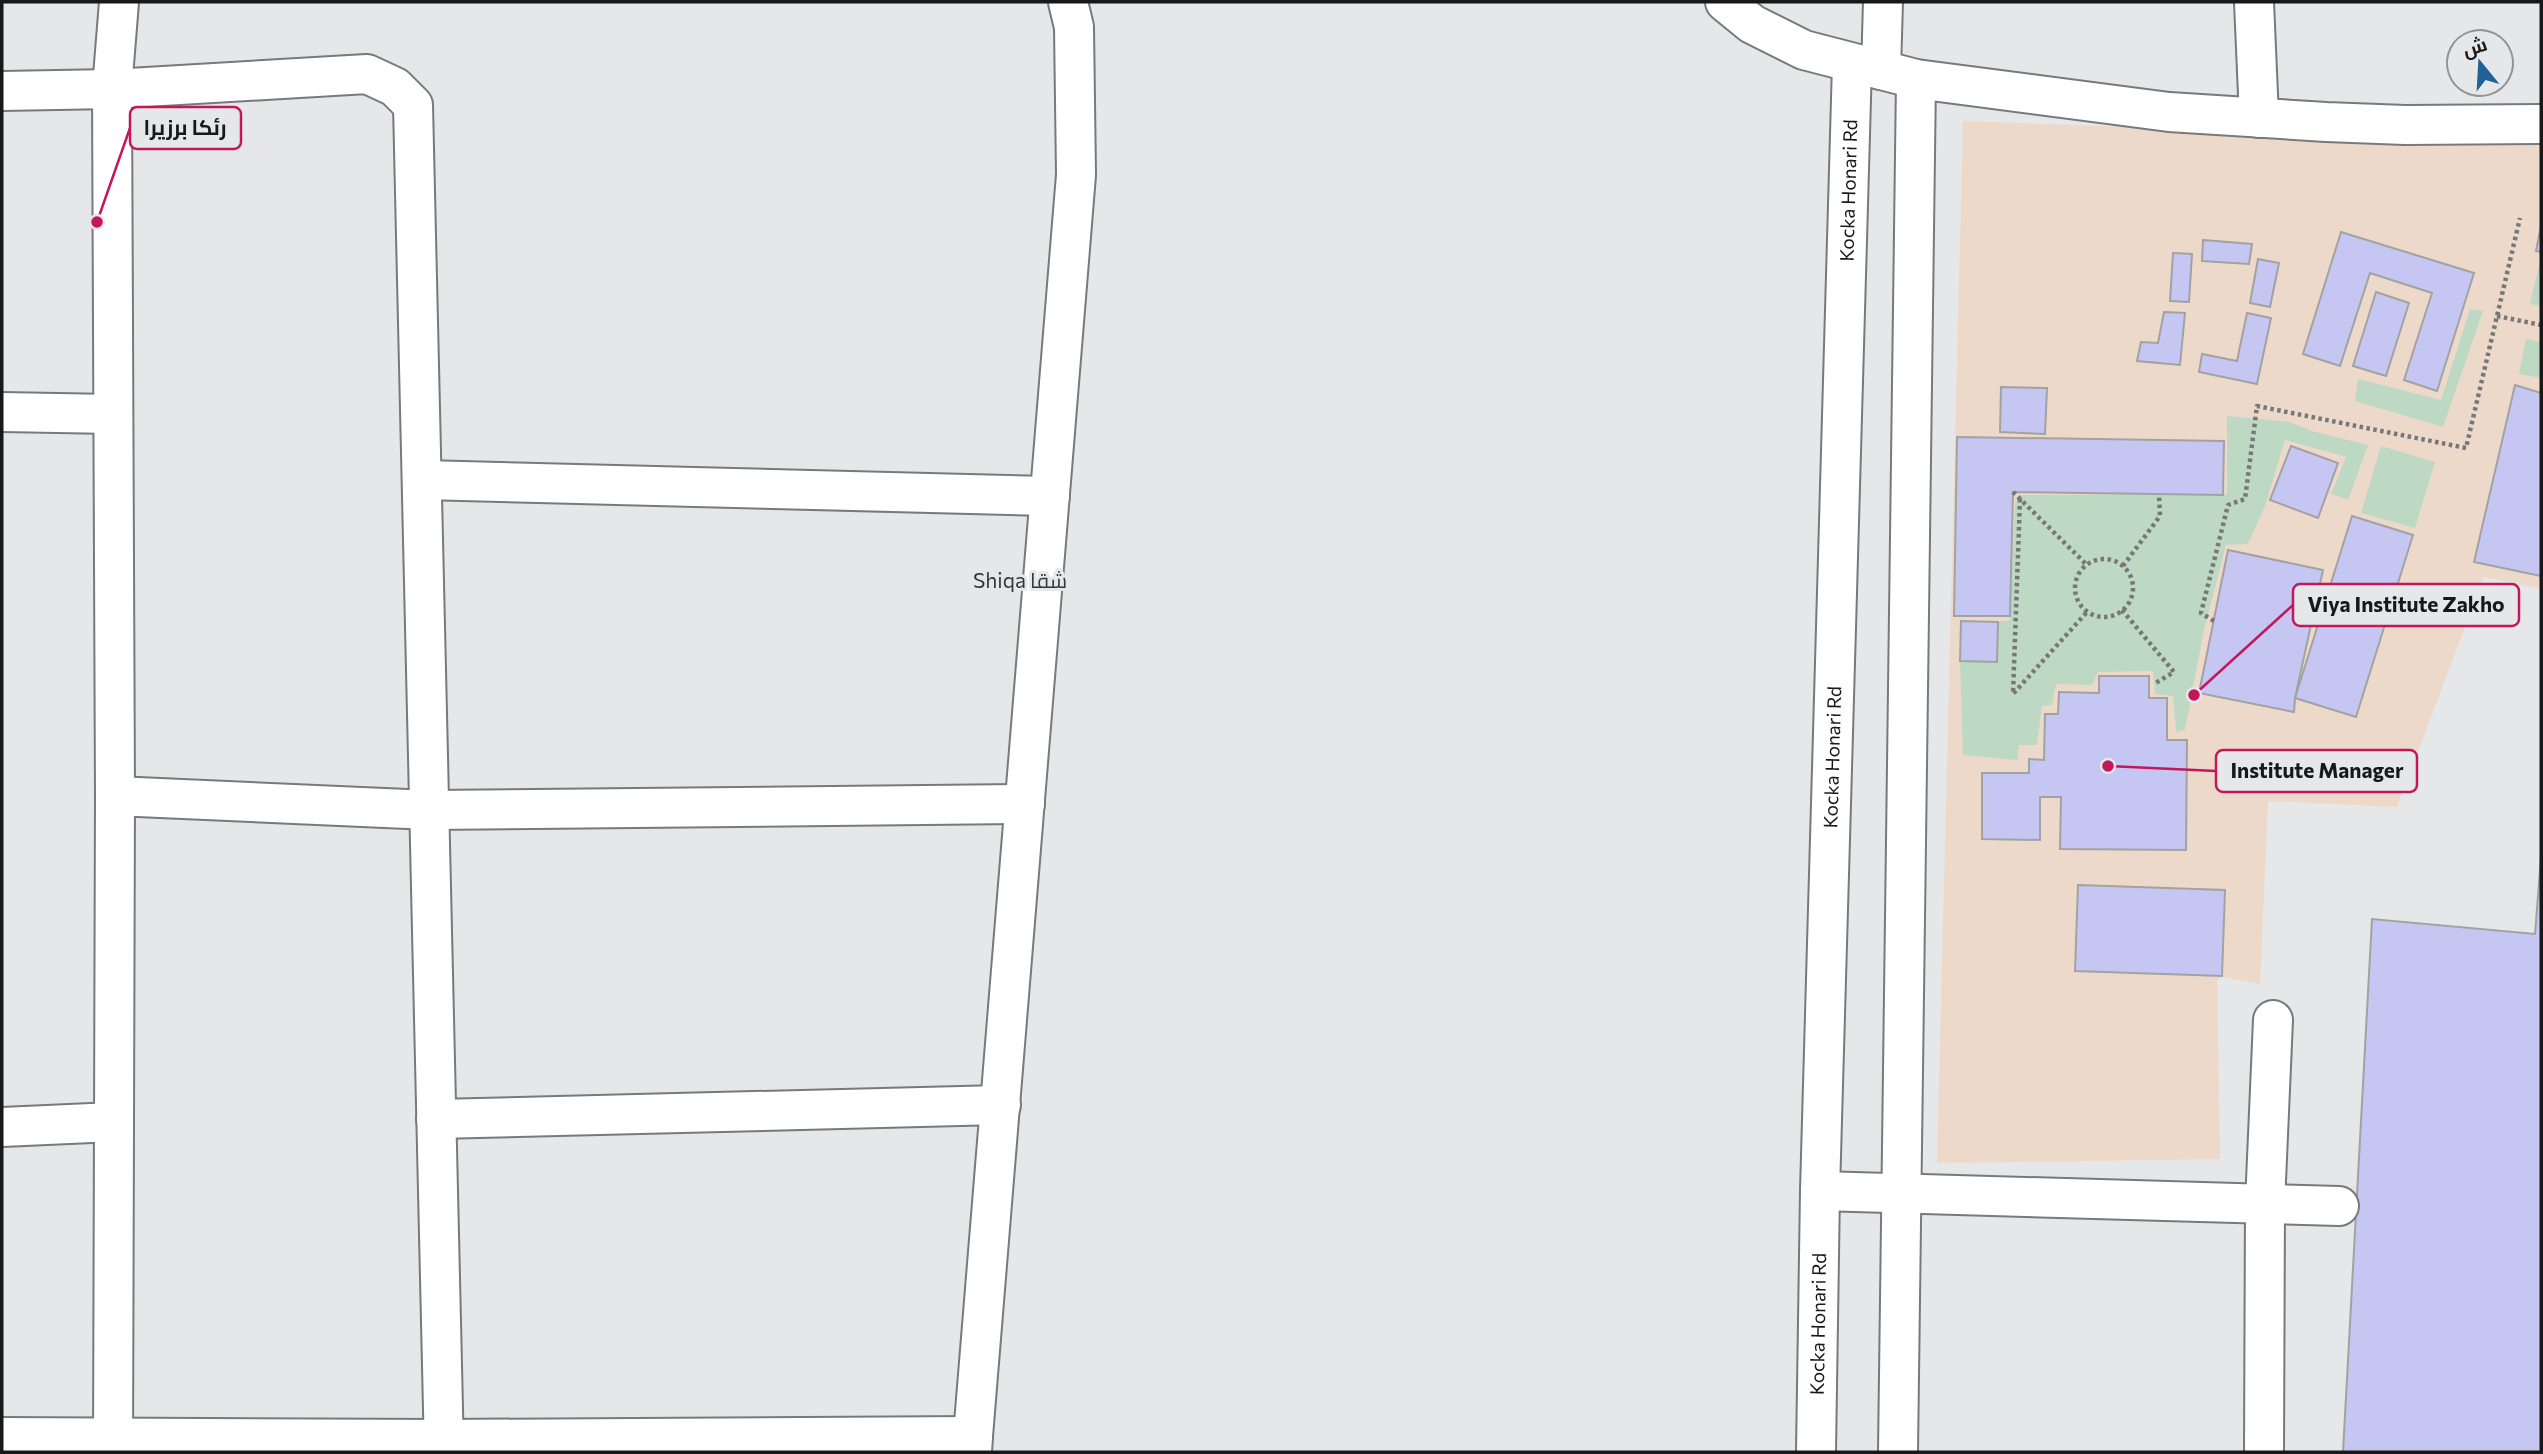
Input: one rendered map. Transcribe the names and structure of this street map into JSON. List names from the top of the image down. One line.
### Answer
{"streets":{"street":["Kocka Honari Rd"]},"districts":["Shiqa شقا"],"places":["رئكا برزيرا","Viya Institute Zakho","Institute Manager"],"north":"top"}
